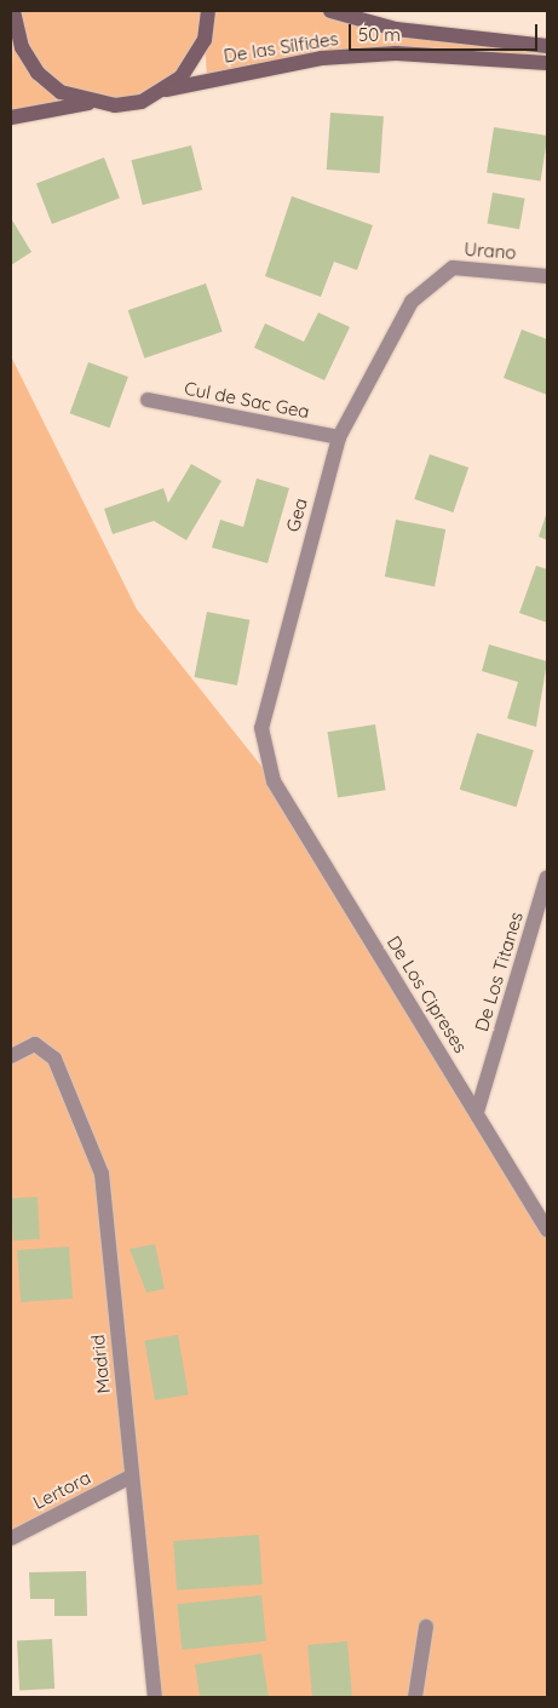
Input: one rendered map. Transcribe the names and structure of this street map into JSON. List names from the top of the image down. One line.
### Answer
{"streets":{"main road":["De las Sílfides"],"street":["Urano","Cul de Sac Gea","Gea","De Los Titanes","De Los Cipreses","Madrid","Lertora"]},"crossings":[["Urano","Gea"],["Cul de Sac Gea","Gea"],["Gea","De Los Cipreses"],["De Los Titanes","De Los Cipreses"],["Madrid","Lertora"]],"scale_bar":"50 m"}
